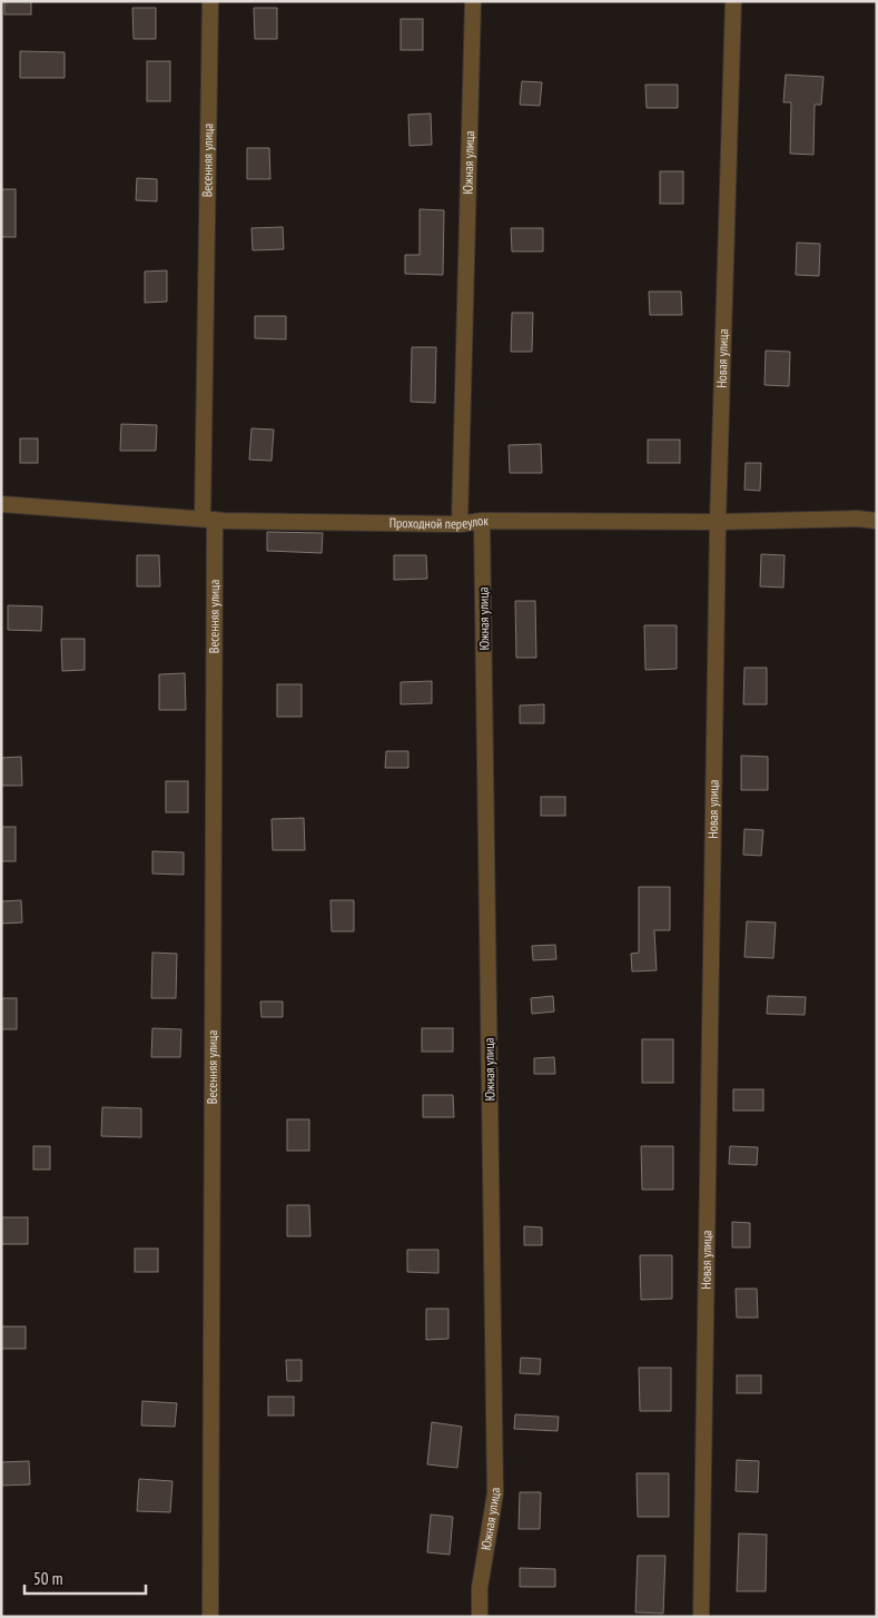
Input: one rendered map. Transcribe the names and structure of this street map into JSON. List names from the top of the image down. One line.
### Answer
{"streets":{"street":["Весенняя улица","Южная улица","Новая улица","Проходной переулок"]},"crossings":[["Весенняя улица","Проходной переулок"],["Южная улица","Проходной переулок"],["Новая улица","Проходной переулок"]],"scale_bar":"50 m"}
